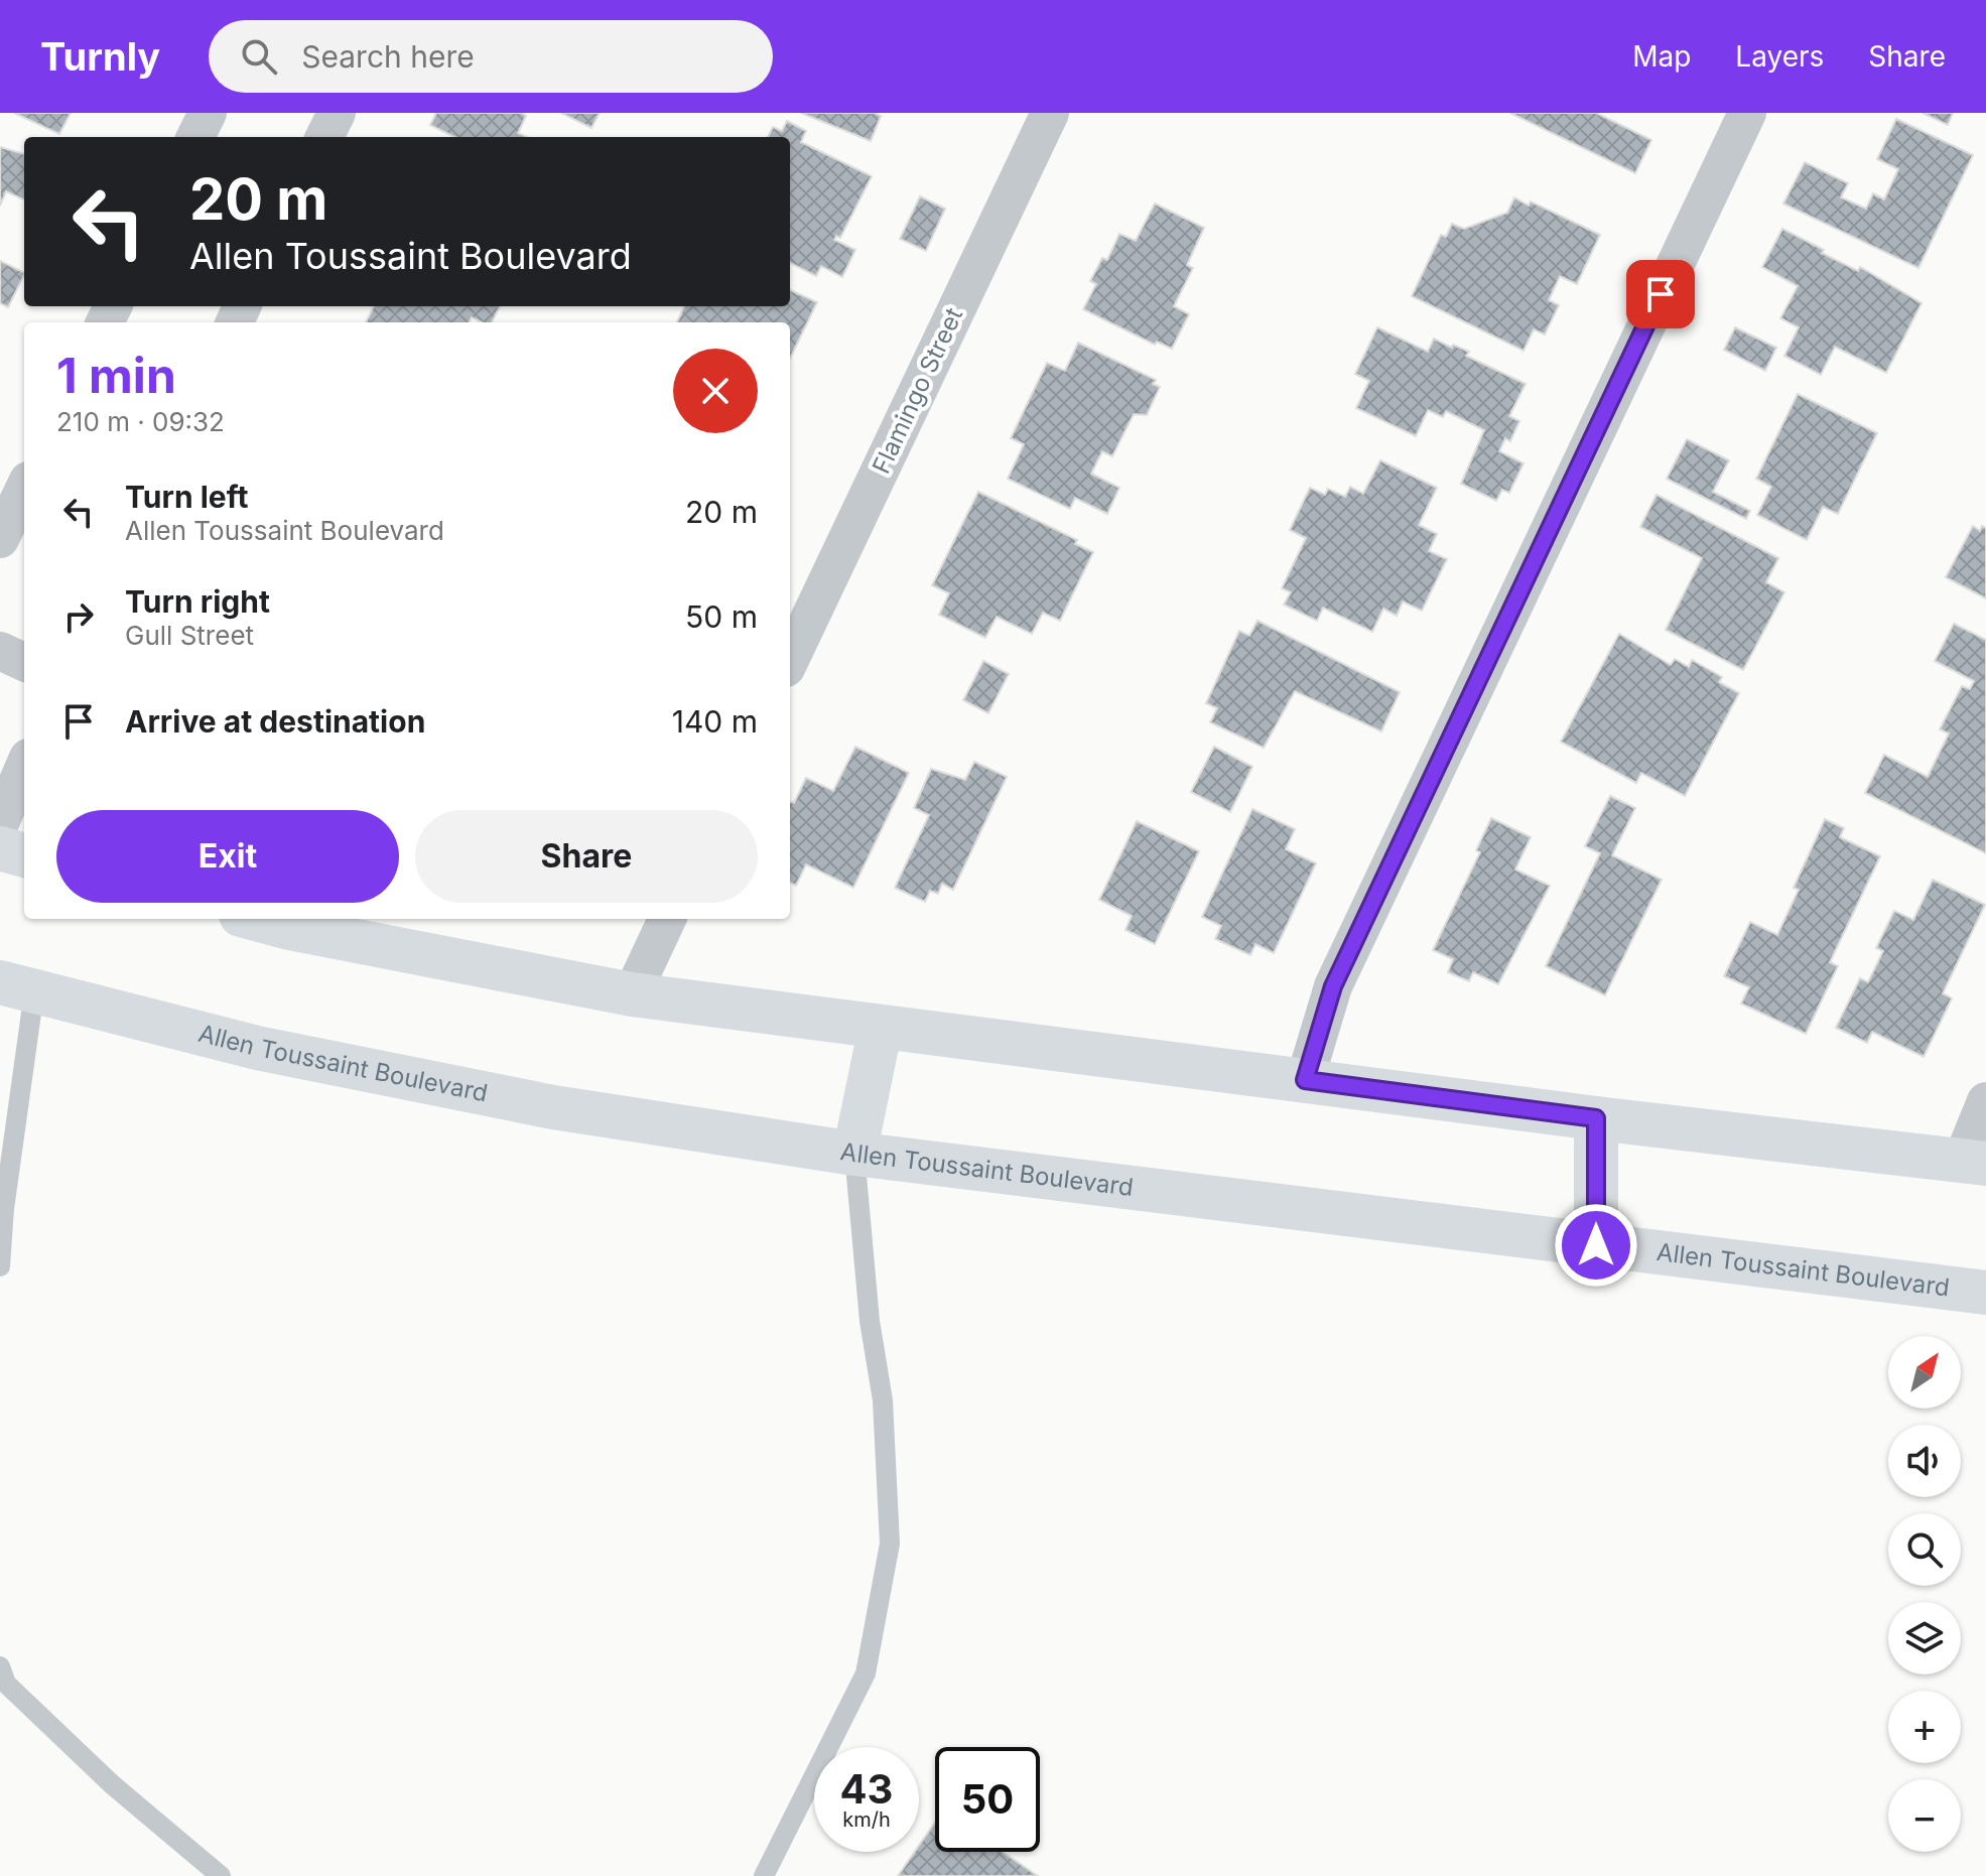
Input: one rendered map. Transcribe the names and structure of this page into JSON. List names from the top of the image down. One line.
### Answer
{"streets":{"main road":["Allen Toussaint Boulevard"],"street":["Flamingo Street"]},"north":"top right","page":{"header":"Turnly","search":"Search here","nav":["Map","Layers","Share"],"turn":["20 m","Allen Toussaint Boulevard"],"heading":["1 min","210 m · 09:32"],"list":[{"name":"Turn left","note":"Allen Toussaint Boulevard","value":"20 m"},{"name":"Turn right","note":"Gull Street","value":"50 m"},{"name":"Arrive at destination","value":"140 m"}],"buttons":["Exit","Share"],"map_buttons":["+","−"],"speed":"43 km/h","limit":"50"}}
